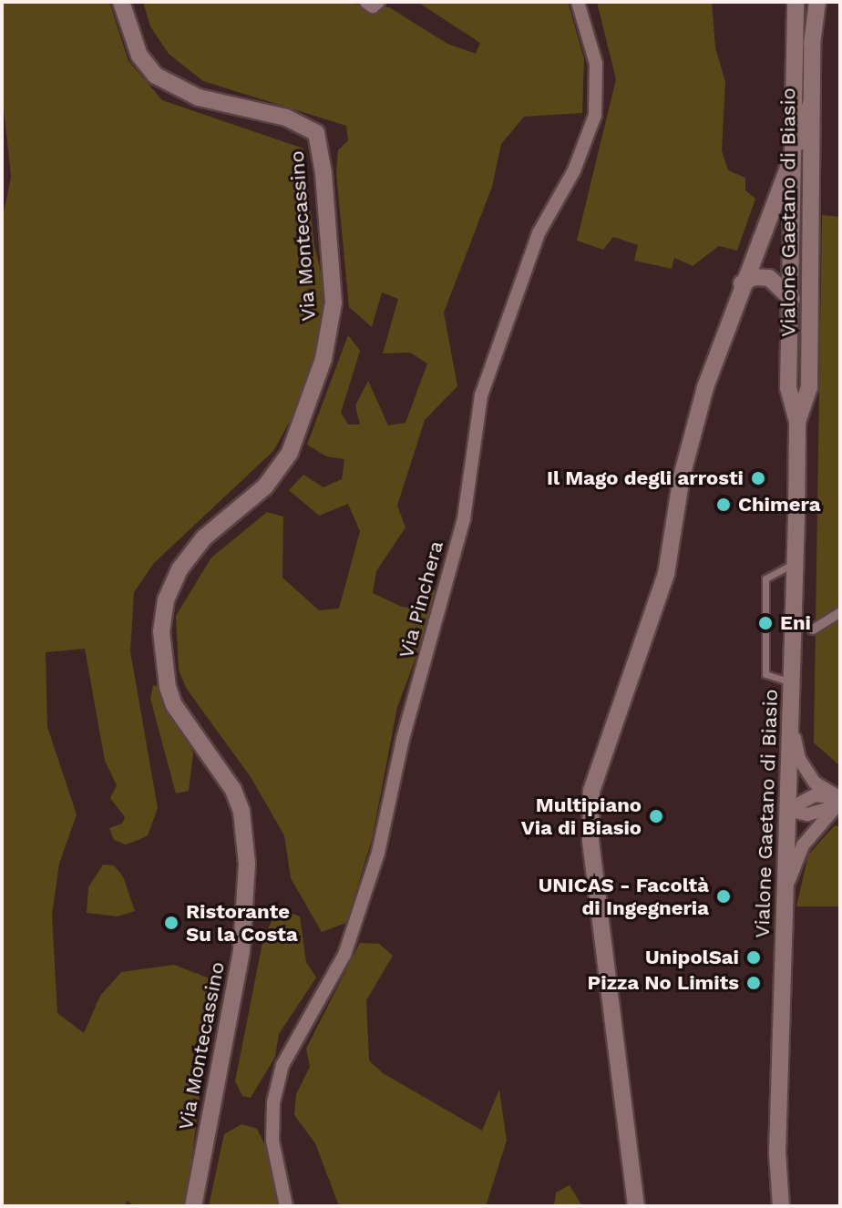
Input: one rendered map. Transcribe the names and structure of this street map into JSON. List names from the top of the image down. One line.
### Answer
{"streets":{"street":["Vialone Gaetano di Biasio","Via Montecassino","Via Pinchera"]},"places":["Il Mago degli arrosti","Chimera","Eni","Multipiano Via di Biasio","UNICAS - Facoltà di Ingegneria","Ristorante Su la Costa","UnipolSai","Pizza No Limits"]}
